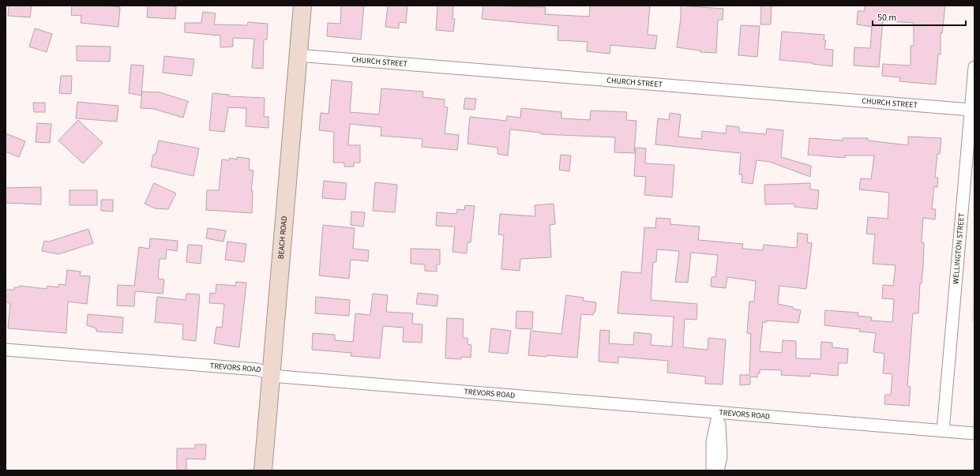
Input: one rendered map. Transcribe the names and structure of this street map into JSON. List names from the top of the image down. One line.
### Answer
{"streets":{"street":["CHURCH STREET","BEACH ROAD","WELLINGTON STREET","TREVORS ROAD"]},"crossings":[["CHURCH STREET","BEACH ROAD"],["CHURCH STREET","WELLINGTON STREET"],["BEACH ROAD","TREVORS ROAD"],["WELLINGTON STREET","TREVORS ROAD"]],"scale_bar":"50 m"}
